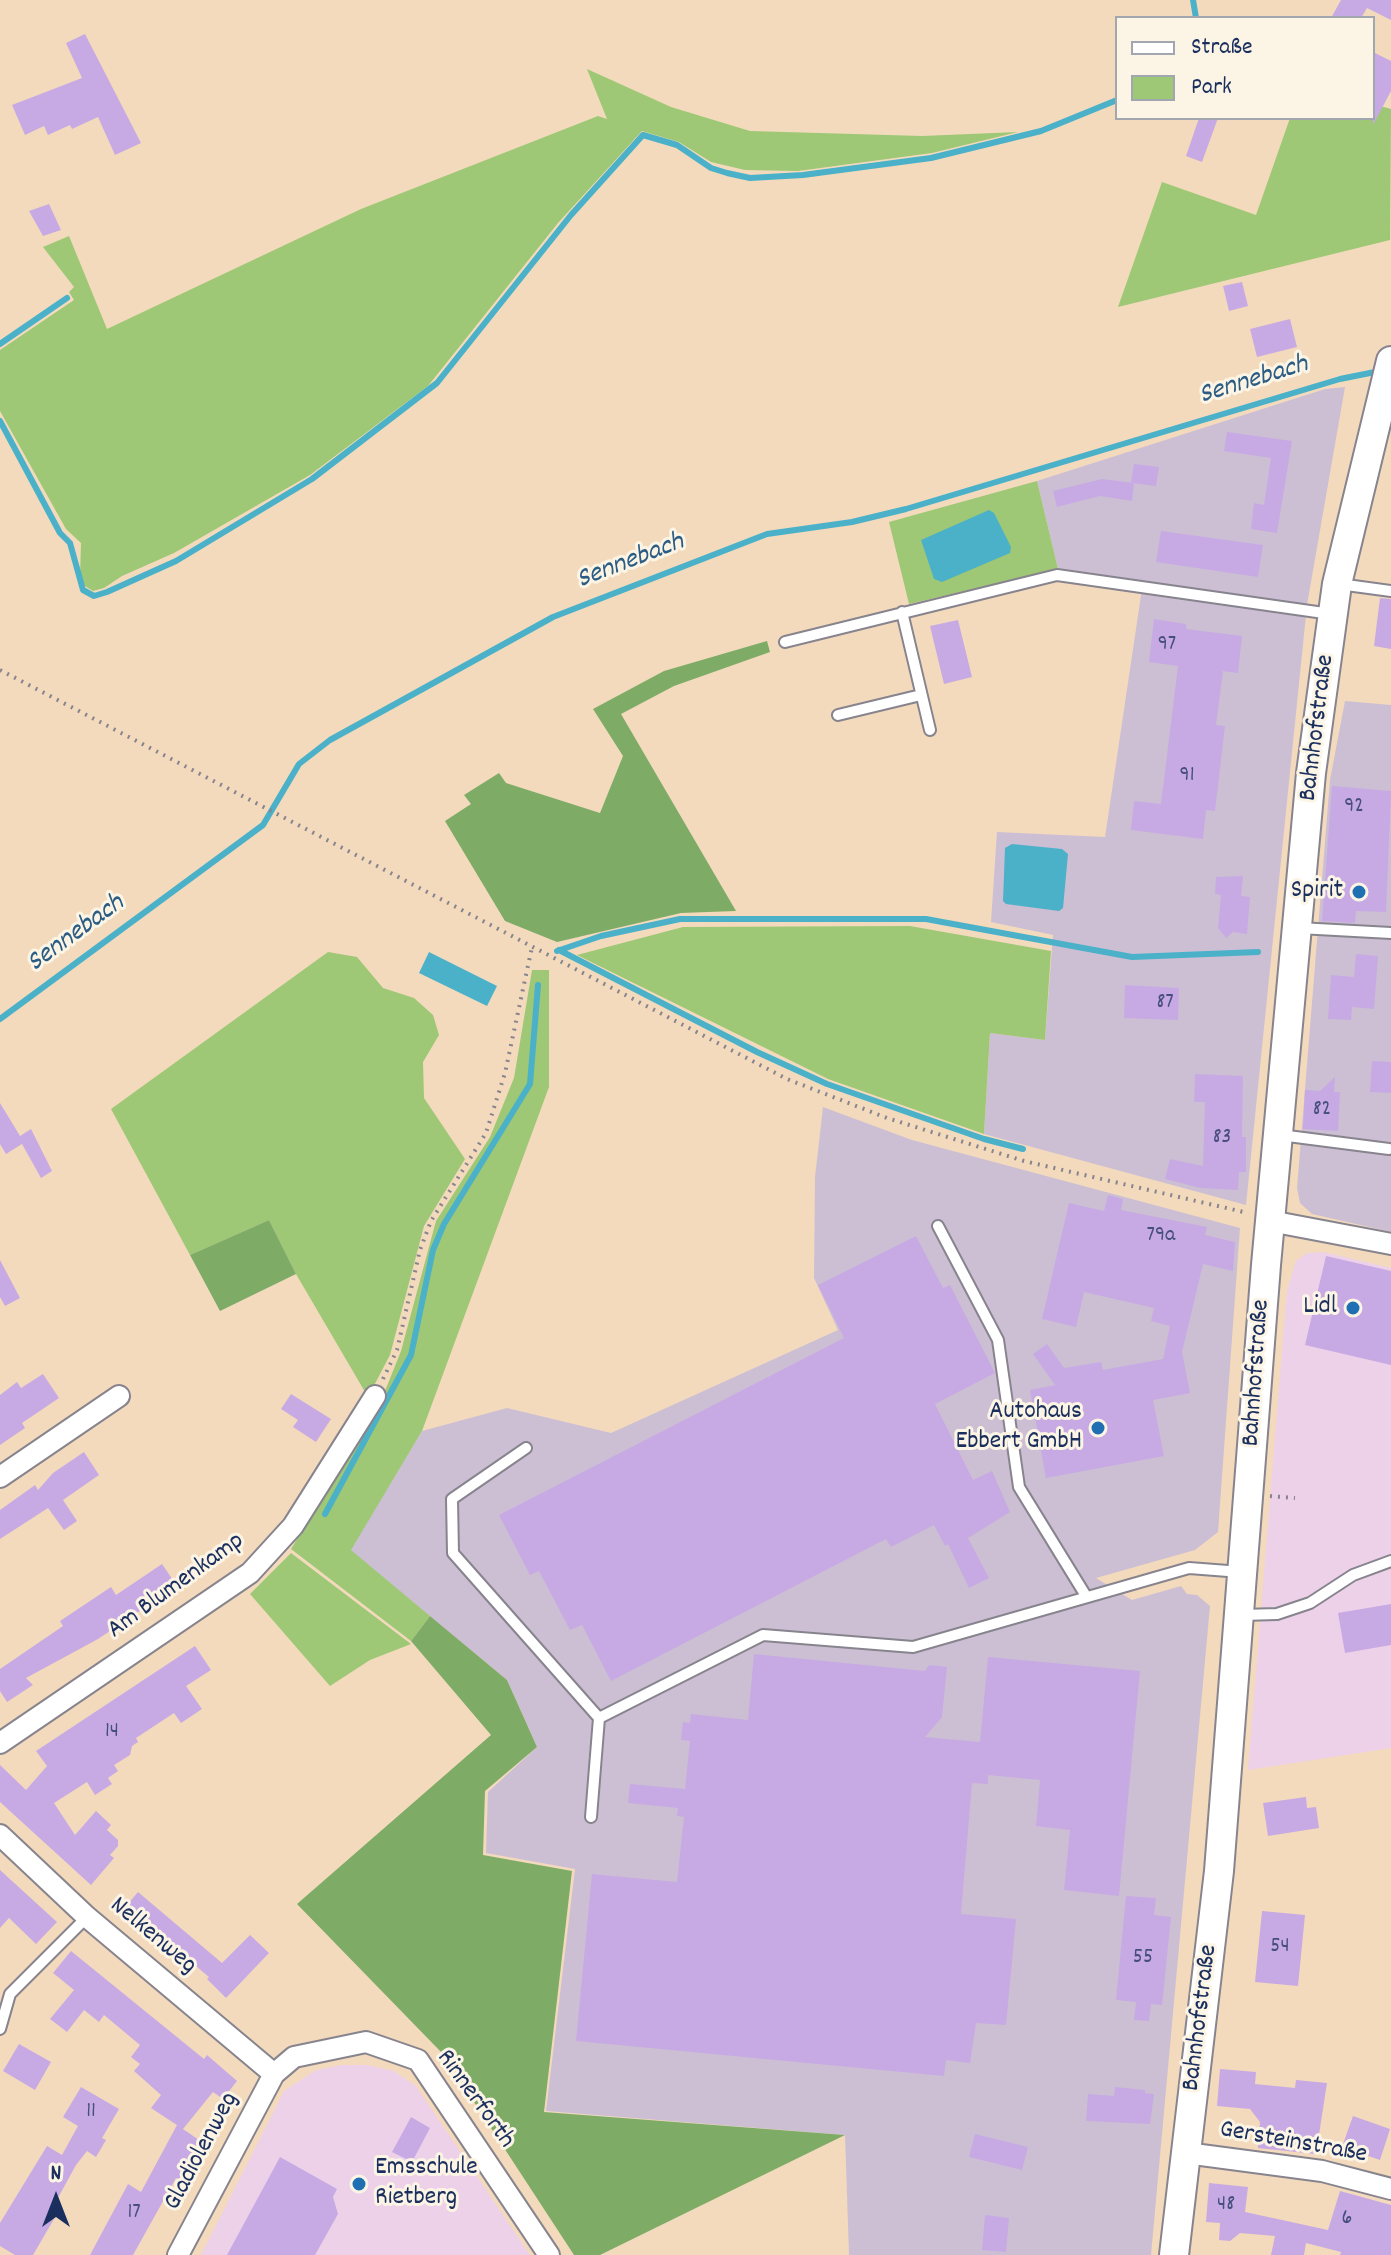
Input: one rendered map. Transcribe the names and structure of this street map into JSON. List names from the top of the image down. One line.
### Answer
{"streets":{"main road":["Bahnhofstraße"],"street":["Am Blumenkamp","Nelkenweg","Rinnerforth","Gersteinstraße","Gladiolenweg"]},"crossings":[["Bahnhofstraße","Gersteinstraße"],["Nelkenweg","Rinnerforth"],["Nelkenweg","Gladiolenweg"],["Rinnerforth","Gladiolenweg"]],"water":["Sennebach"],"places":["Spirit","Lidl","Autohaus Ebbert GmbH","Emsschule Rietberg"],"house_numbers":["97","91","92","87","82","83","79a","14","54","55","11","48","17","6"],"legend":["Straße","Park"],"north":"top"}
